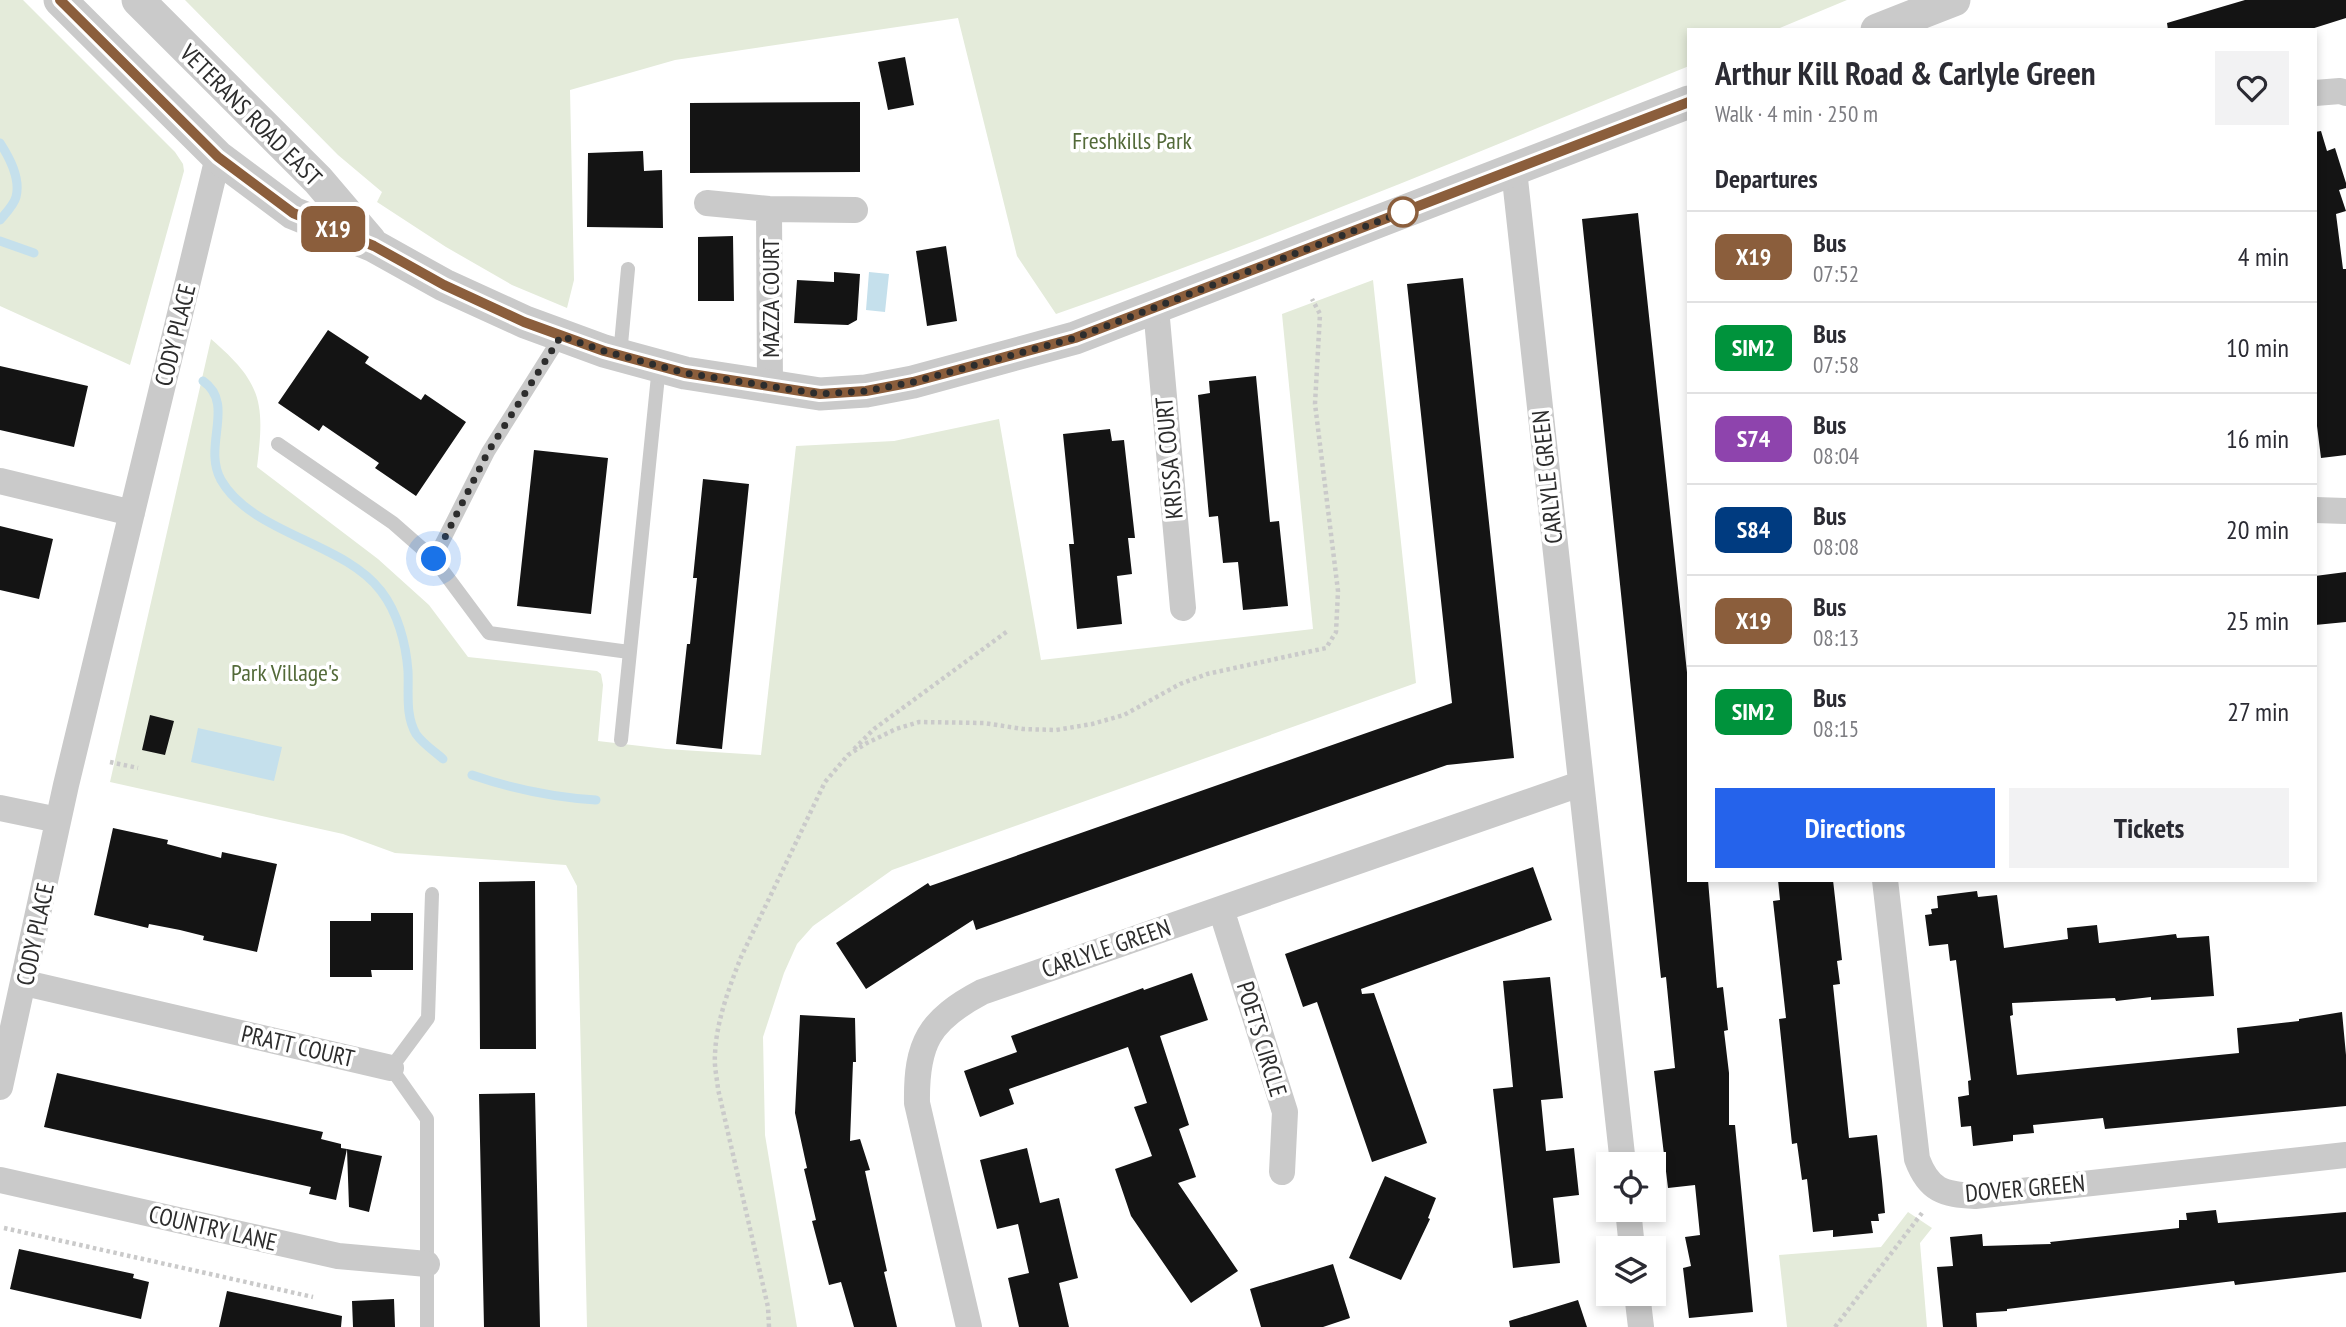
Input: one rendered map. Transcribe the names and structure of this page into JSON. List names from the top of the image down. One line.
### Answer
{"streets":{"street":["VETERANS ROAD EAST","MAZZA COURT","CODY PLACE","KRISSA COURT","CARLYLE GREEN","POETS CIRCLE","PRATT COURT","DOVER GREEN","COUNTRY LANE"]},"crossings":[["VETERANS ROAD EAST","CODY PLACE"],["CODY PLACE","PRATT COURT"],["CARLYLE GREEN","POETS CIRCLE"]],"parks":["Freshkills Park","Park Village's"],"lines":["bus line X19"],"page":{"on_map":"X19","heading":[["Arthur Kill Road & Carlyle Green","Walk · 4 min · 250 m"],"Departures"],"list":[{"mark":"X19","name":"Bus","note":"07:52","value":"4 min"},{"mark":"SIM2","name":"Bus","note":"07:58","value":"10 min"},{"mark":"S74","name":"Bus","note":"08:04","value":"16 min"},{"mark":"S84","name":"Bus","note":"08:08","value":"20 min"},{"mark":"X19","name":"Bus","note":"08:13","value":"25 min"},{"mark":"SIM2","name":"Bus","note":"08:15","value":"27 min"}],"buttons":["Directions","Tickets"]}}
